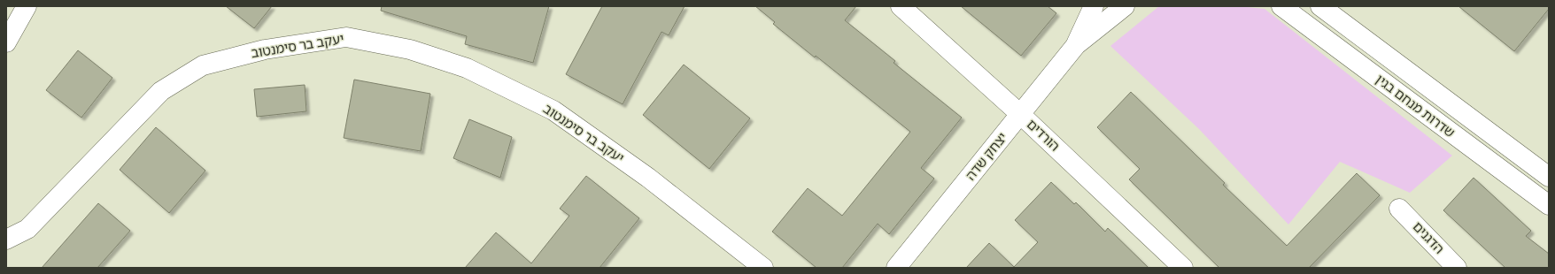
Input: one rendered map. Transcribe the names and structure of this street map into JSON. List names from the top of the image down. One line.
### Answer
{"streets":{"street":["יעקב בר סימנטוב","שדרות מנחם בגין","הורדים","יצחק שדה","הדגנים"]},"crossings":[["הורדים","יצחק שדה"]]}
